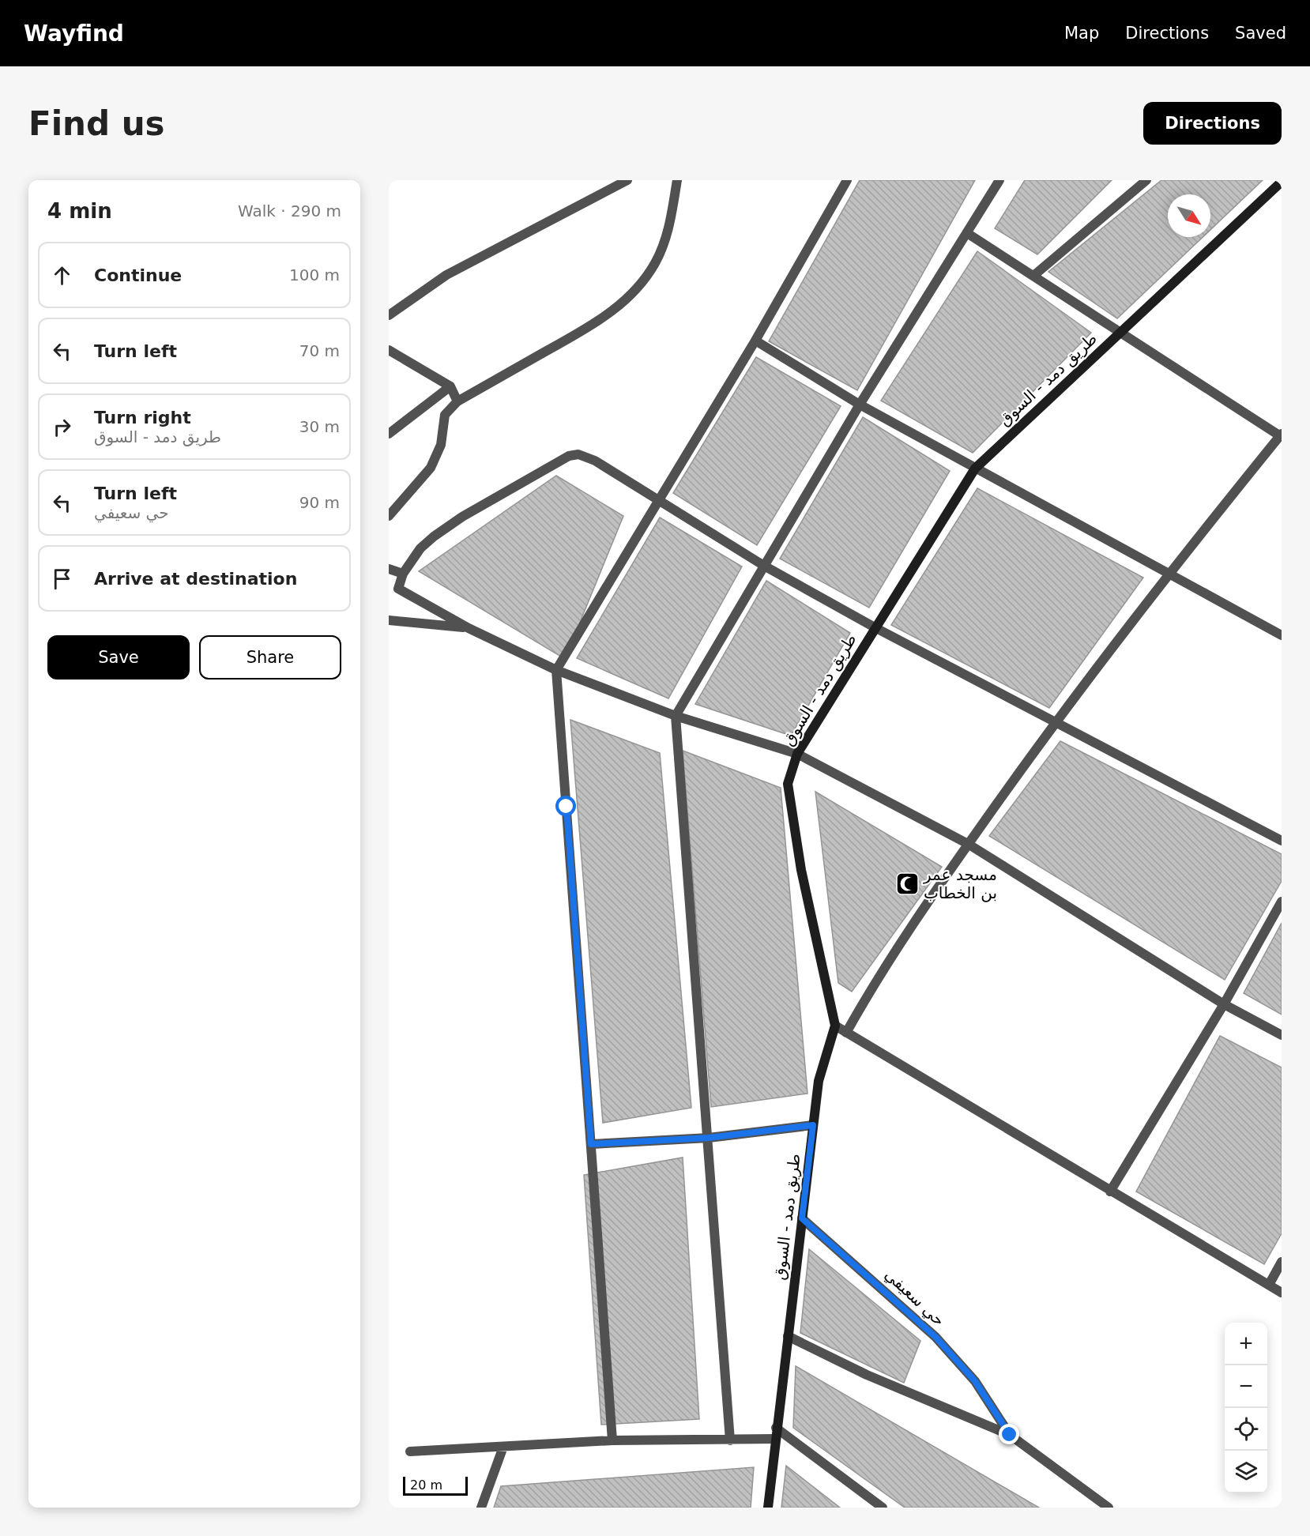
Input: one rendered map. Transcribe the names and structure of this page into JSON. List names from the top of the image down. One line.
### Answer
{"streets":{"main road":["طريق دمد - السوق"],"street":["حي سعيفي"]},"crossings":[["طريق دمد - السوق","حي سعيفي"]],"places":{"mosque":["مسجد عمر بن الخطاب"]},"scale_bar":"20 m","north":"bottom right","page":{"header":"Wayfind","nav":["Map","Directions","Saved"],"buttons":["Directions",["Save","Share"]],"title":"Find us","heading":["4 min","Walk · 290 m"],"list":[["Continue","100 m"],["Turn left","70 m"],["Turn right","طريق دمد - السوق","30 m"],["Turn left","حي سعيفي","90 m"],"Arrive at destination"],"map_buttons":["+","−"],"scale":"20 m"}}
